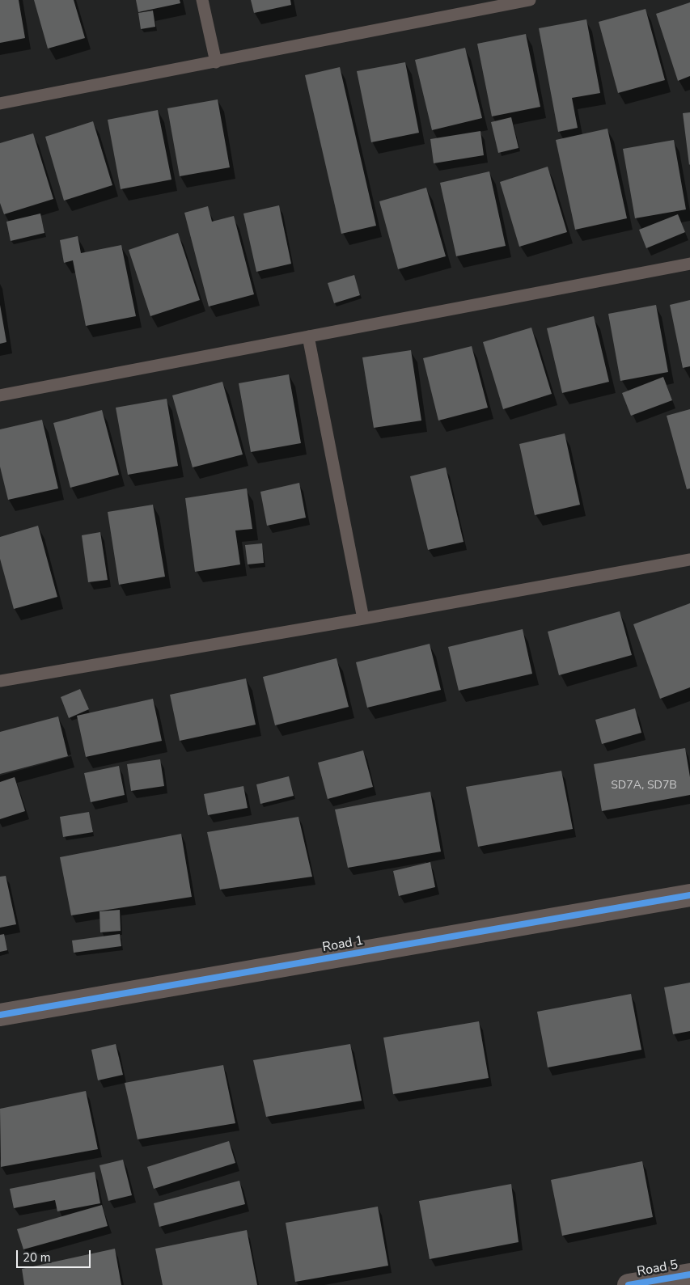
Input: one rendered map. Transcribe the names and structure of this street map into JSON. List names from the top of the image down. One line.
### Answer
{"streets":{"street":["Road 1","Road 5"]},"house_numbers":["SD7A, SD7B"],"scale_bar":"20 m"}
